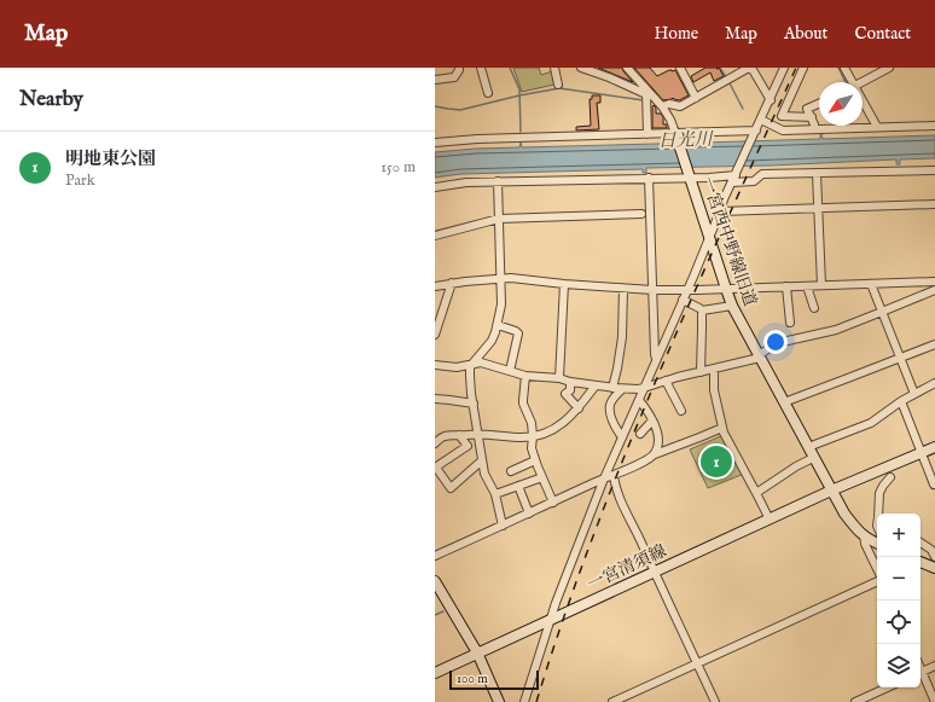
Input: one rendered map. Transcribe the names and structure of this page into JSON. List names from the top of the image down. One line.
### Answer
{"streets":{"street":["一宮西中野線旧道","一宮清須線"]},"crossings":[["一宮西中野線旧道","一宮清須線"]],"water":["日光川"],"scale_bar":"100 m","north":"bottom left","page":{"header":"Map","nav":["Home","Map","About","Contact"],"heading":"Nearby","list":[{"mark":"1","name":"明地東公園","note":"Park","value":"150 m"}],"pins":"1","map_buttons":["+","−"],"scale":"100 m"}}
